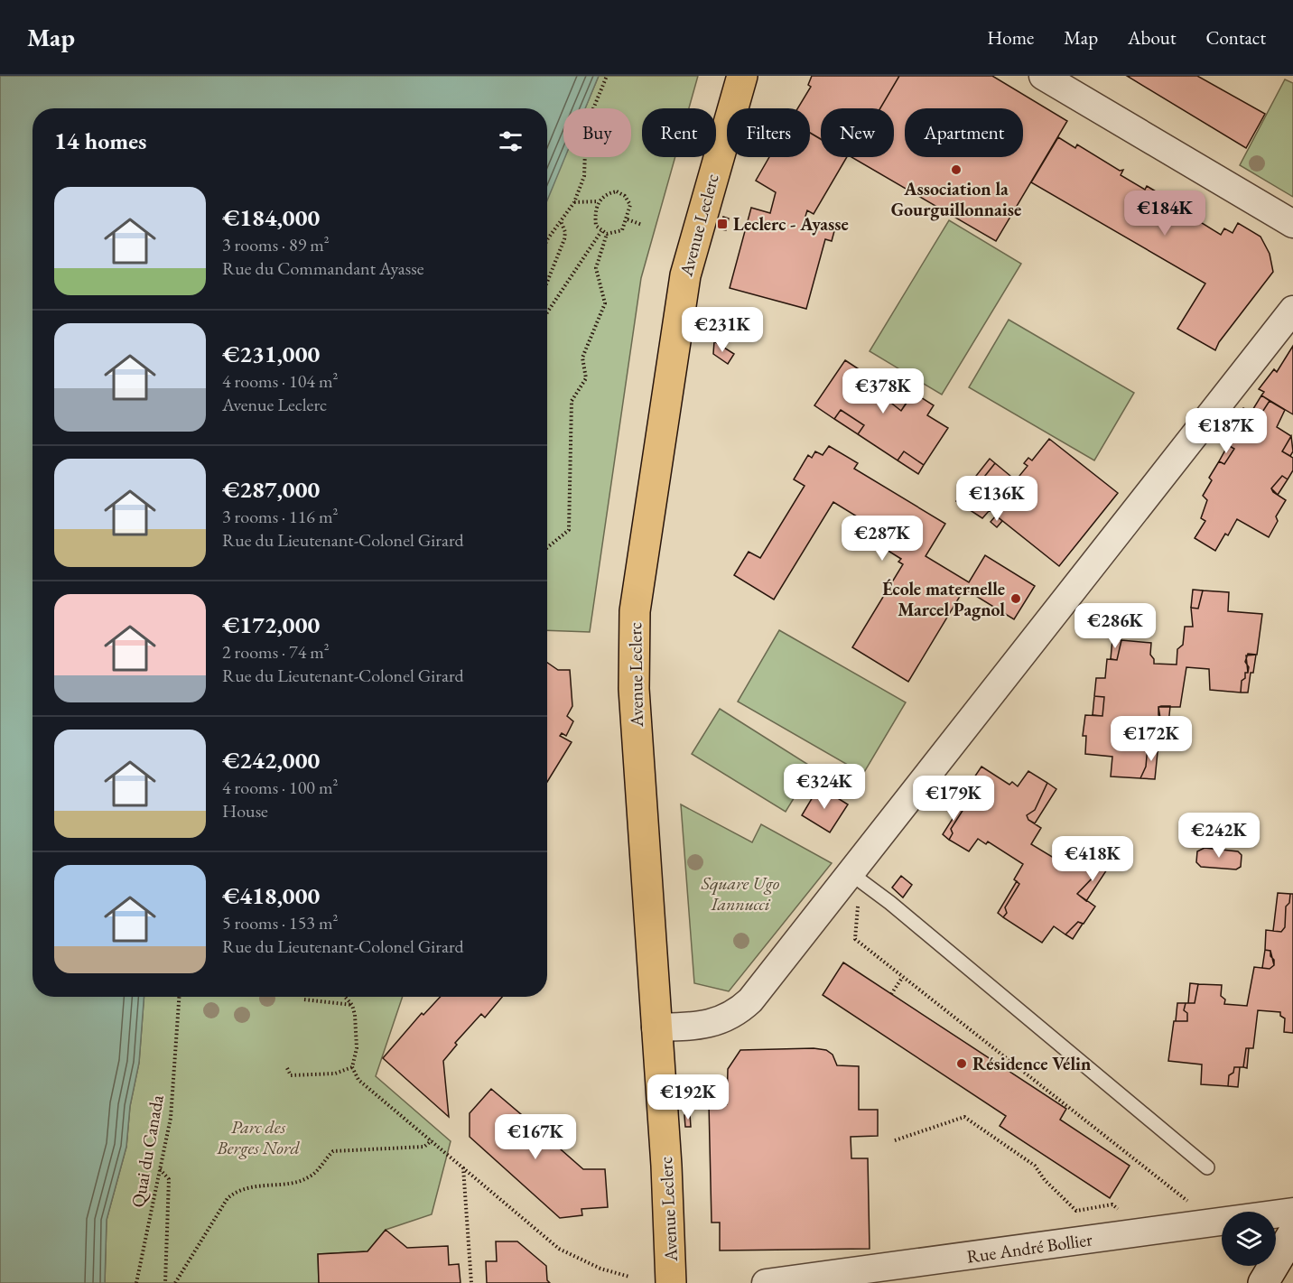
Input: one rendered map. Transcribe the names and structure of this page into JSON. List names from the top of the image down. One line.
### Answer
{"streets":{"main road":["Avenue Leclerc"],"street":["Rue André Bollier"],"path":["Quai du Canada"]},"parks":["Square Ugo Iannucci","Parc des Berges Nord"],"places":{"other":["Association la Gourguillonnaise","École maternelle Marcel Pagnol","Résidence Vélin"],"transit":["Leclerc - Ayasse"]},"page":{"header":"Map","nav":["Home","Map","About","Contact"],"chip":["Buy","Rent","Filters","New","Apartment"],"heading":"14 homes","list":[{"name":"€184,000","note":"3 rooms · 89 m² · Rue du Commandant Ayasse"},{"name":"€231,000","note":"4 rooms · 104 m² · Avenue Leclerc"},{"name":"€287,000","note":"3 rooms · 116 m² · Rue du Lieutenant-Colonel Girard"},{"name":"€172,000","note":"2 rooms · 74 m² · Rue du Lieutenant-Colonel Girard"},{"name":"€242,000","note":"4 rooms · 100 m² · House"},{"name":"€418,000","note":"5 rooms · 153 m² · Rue du Lieutenant-Colonel Girard"}],"price":["€184K","€231K","€378K","€187K","€136K","€287K","€286K","€172K","€324K","€179K","€242K","€418K","€192K","€167K"]}}
